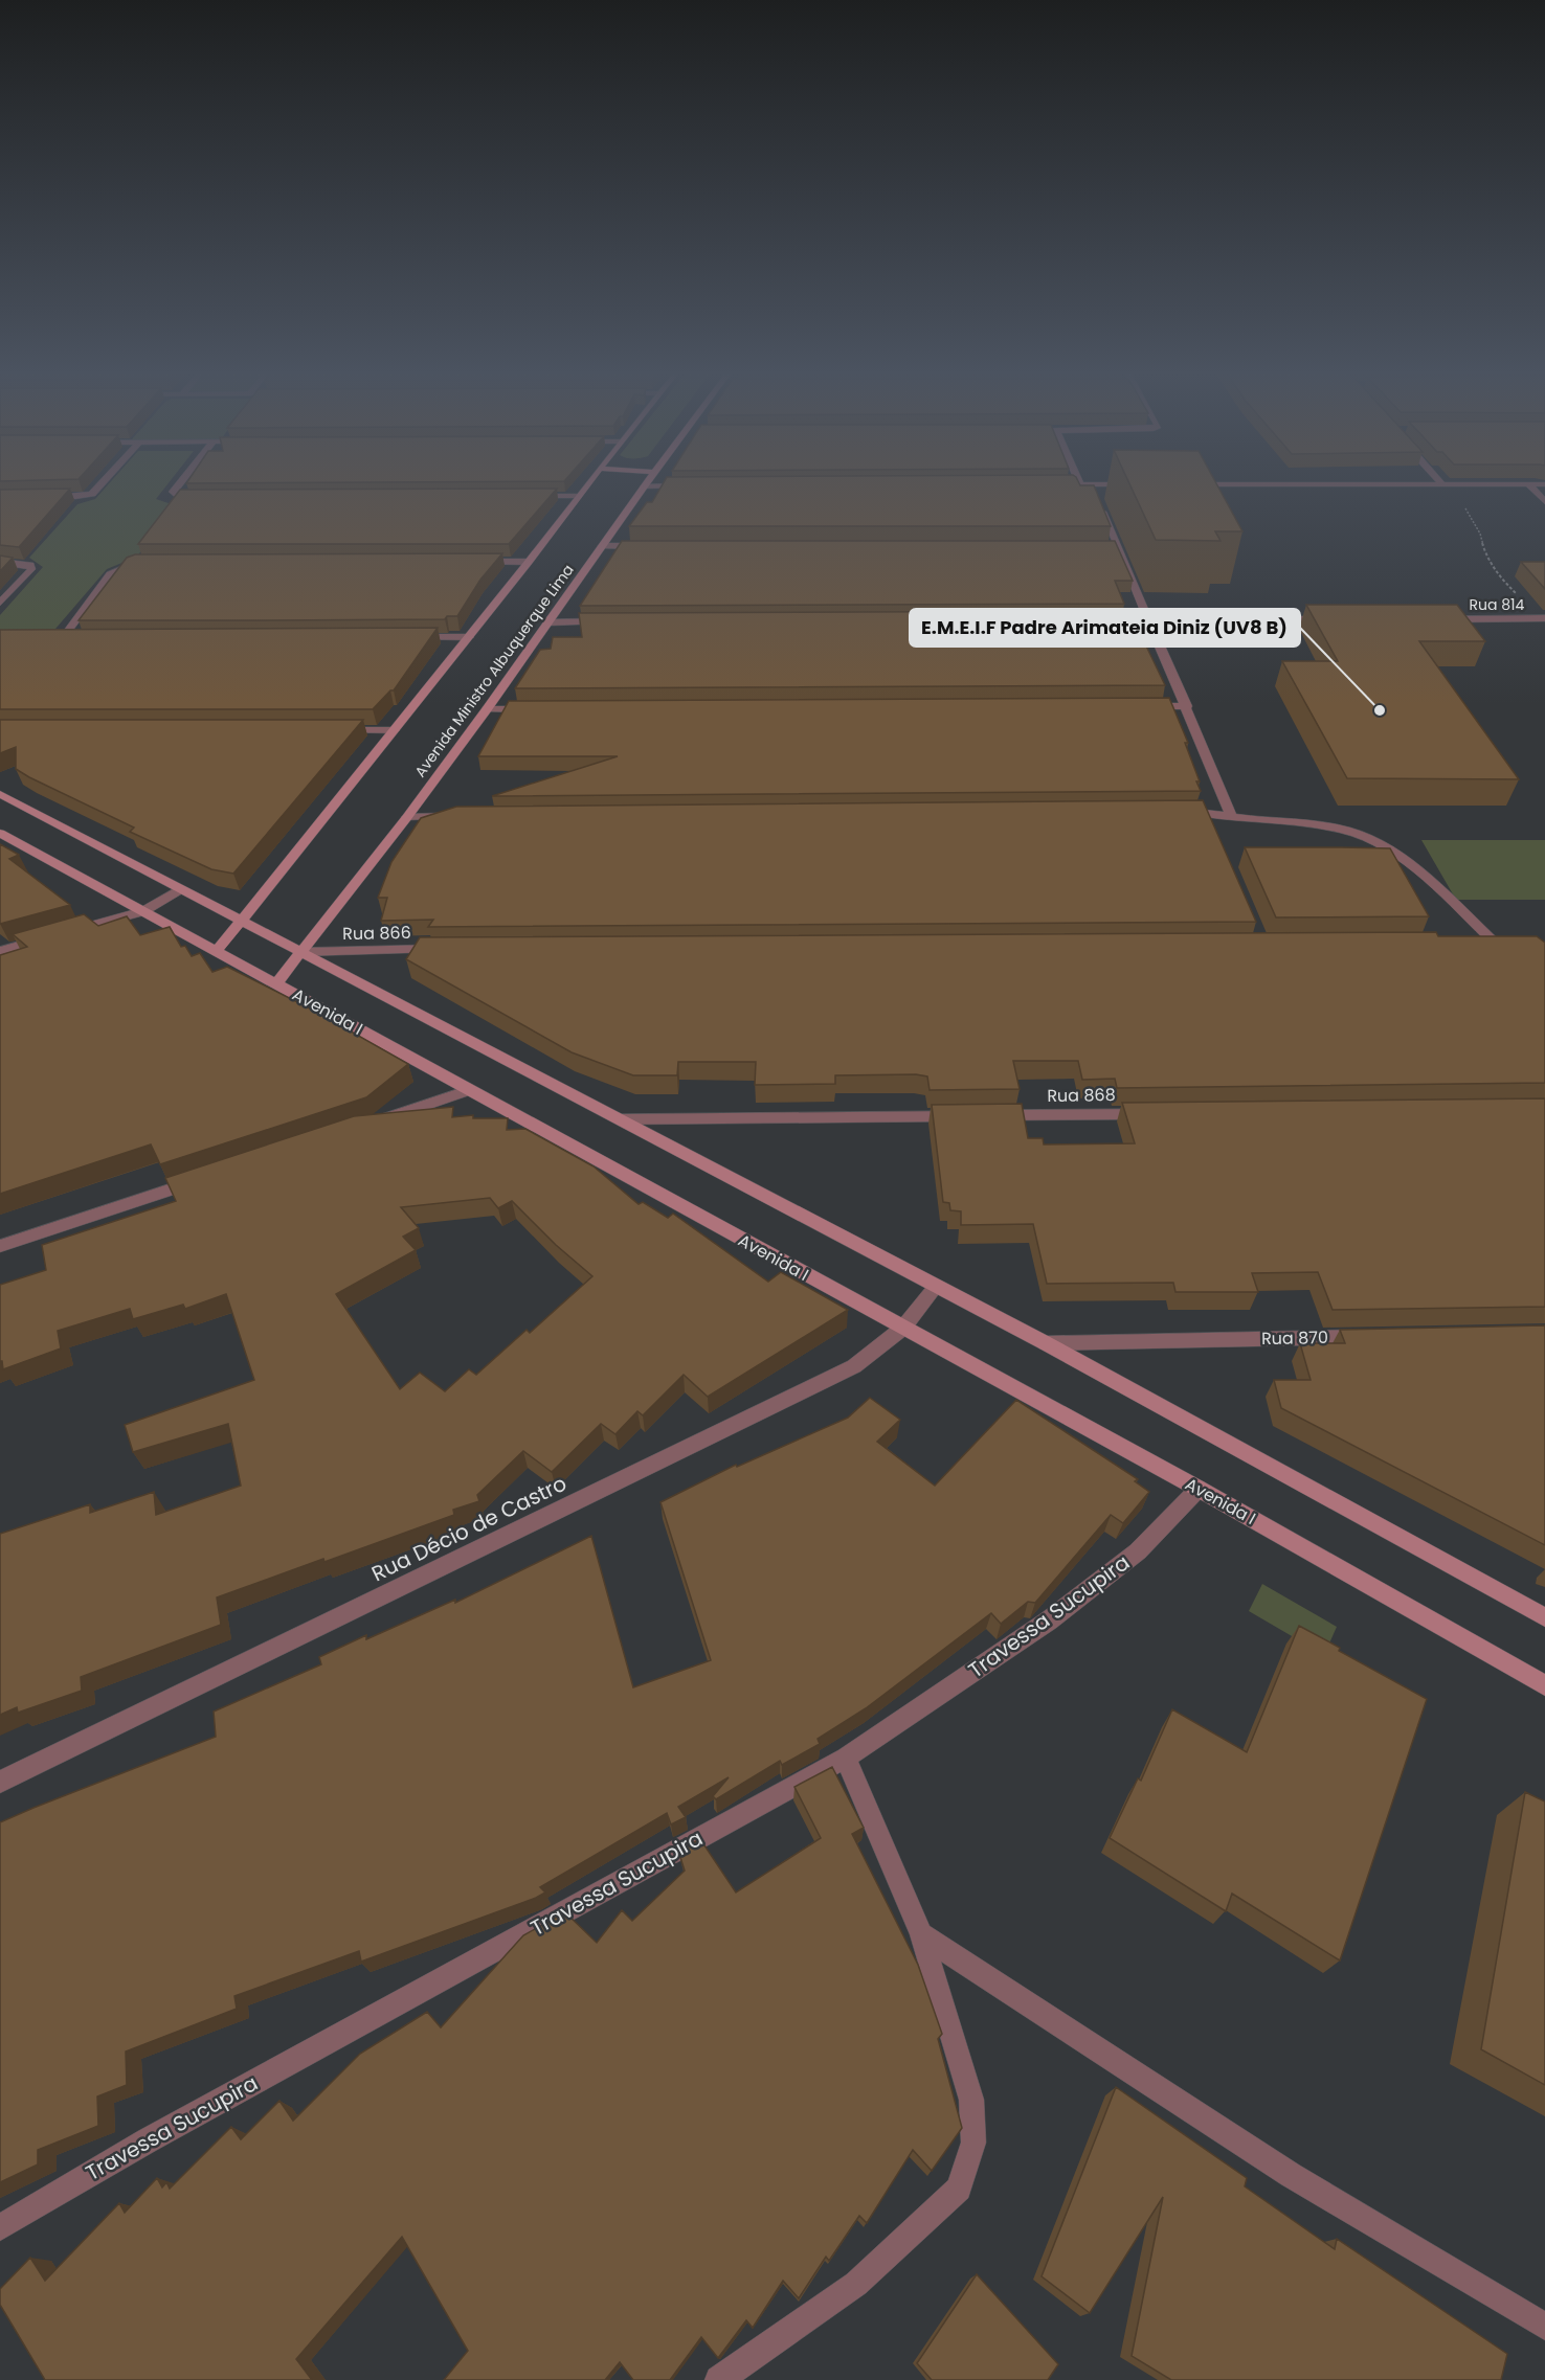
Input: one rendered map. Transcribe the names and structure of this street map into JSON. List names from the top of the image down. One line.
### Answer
{"streets":{"street":["Rua 814","Avenida Ministro Albuquerque Lima","Rua 866","Avenida I","Rua 868","Rua 870","Rua Décio de Castro","Travessa Sucupira"]},"crossings":[["Avenida Ministro Albuquerque Lima","Rua 866"],["Avenida Ministro Albuquerque Lima","Avenida I"],["Avenida I","Rua Décio de Castro"],["Avenida I","Travessa Sucupira"]],"places":["E.M.E.I.F Padre Arimateia Diniz (UV8 B)"]}
